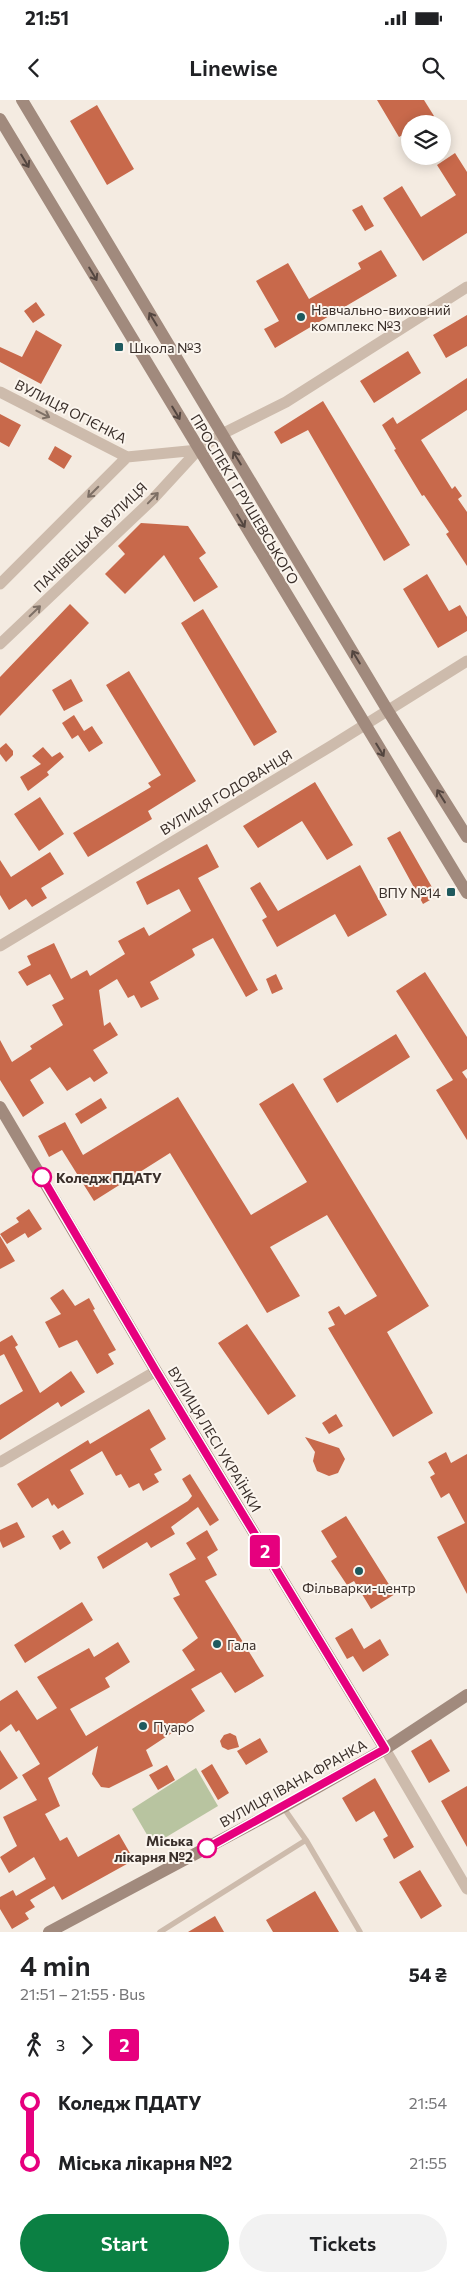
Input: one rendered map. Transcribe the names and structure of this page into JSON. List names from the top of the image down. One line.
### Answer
{"streets":{"main road":["ПРОСПЕКТ ГРУШЕВСЬКОГО","ВУЛИЦЯ ЛЕСІ УКРАЇНКИ","ВУЛИЦЯ ІВАНА ФРАНКА"],"street":["ВУЛИЦЯ ОГІЄНКА","ПАНІВЕЦЬКА ВУЛИЦЯ","ВУЛИЦЯ ГОДОВАНЦЯ"]},"crossings":[["ВУЛИЦЯ ОГІЄНКА","ПАНІВЕЦЬКА ВУЛИЦЯ"],["ПРОСПЕКТ ГРУШЕВСЬКОГО","ПАНІВЕЦЬКА ВУЛИЦЯ"],["ПРОСПЕКТ ГРУШЕВСЬКОГО","ВУЛИЦЯ ГОДОВАНЦЯ"],["ВУЛИЦЯ ЛЕСІ УКРАЇНКИ","ВУЛИЦЯ ІВАНА ФРАНКА"]],"one_way":["ВУЛИЦЯ ОГІЄНКА"],"places":{"other":["Навчально-виховний комплекс №3","Коледж ПДАТУ","Фільварки-центр","Гала","Пуаро","Міська лікарня №2"],"transit":["Школа №3","ВПУ №14"]},"lines":["bus line 2"],"page":{"status":"21:51","header":"Linewise","on_map":"2","heading":["4 min","21:51 – 21:55 · Bus","54 ₴"],"legs":["3","2"],"list":[{"name":"Коледж ПДАТУ","value":"21:54"},{"name":"Міська лікарня №2","value":"21:55"}],"buttons":["Start","Tickets"]}}
